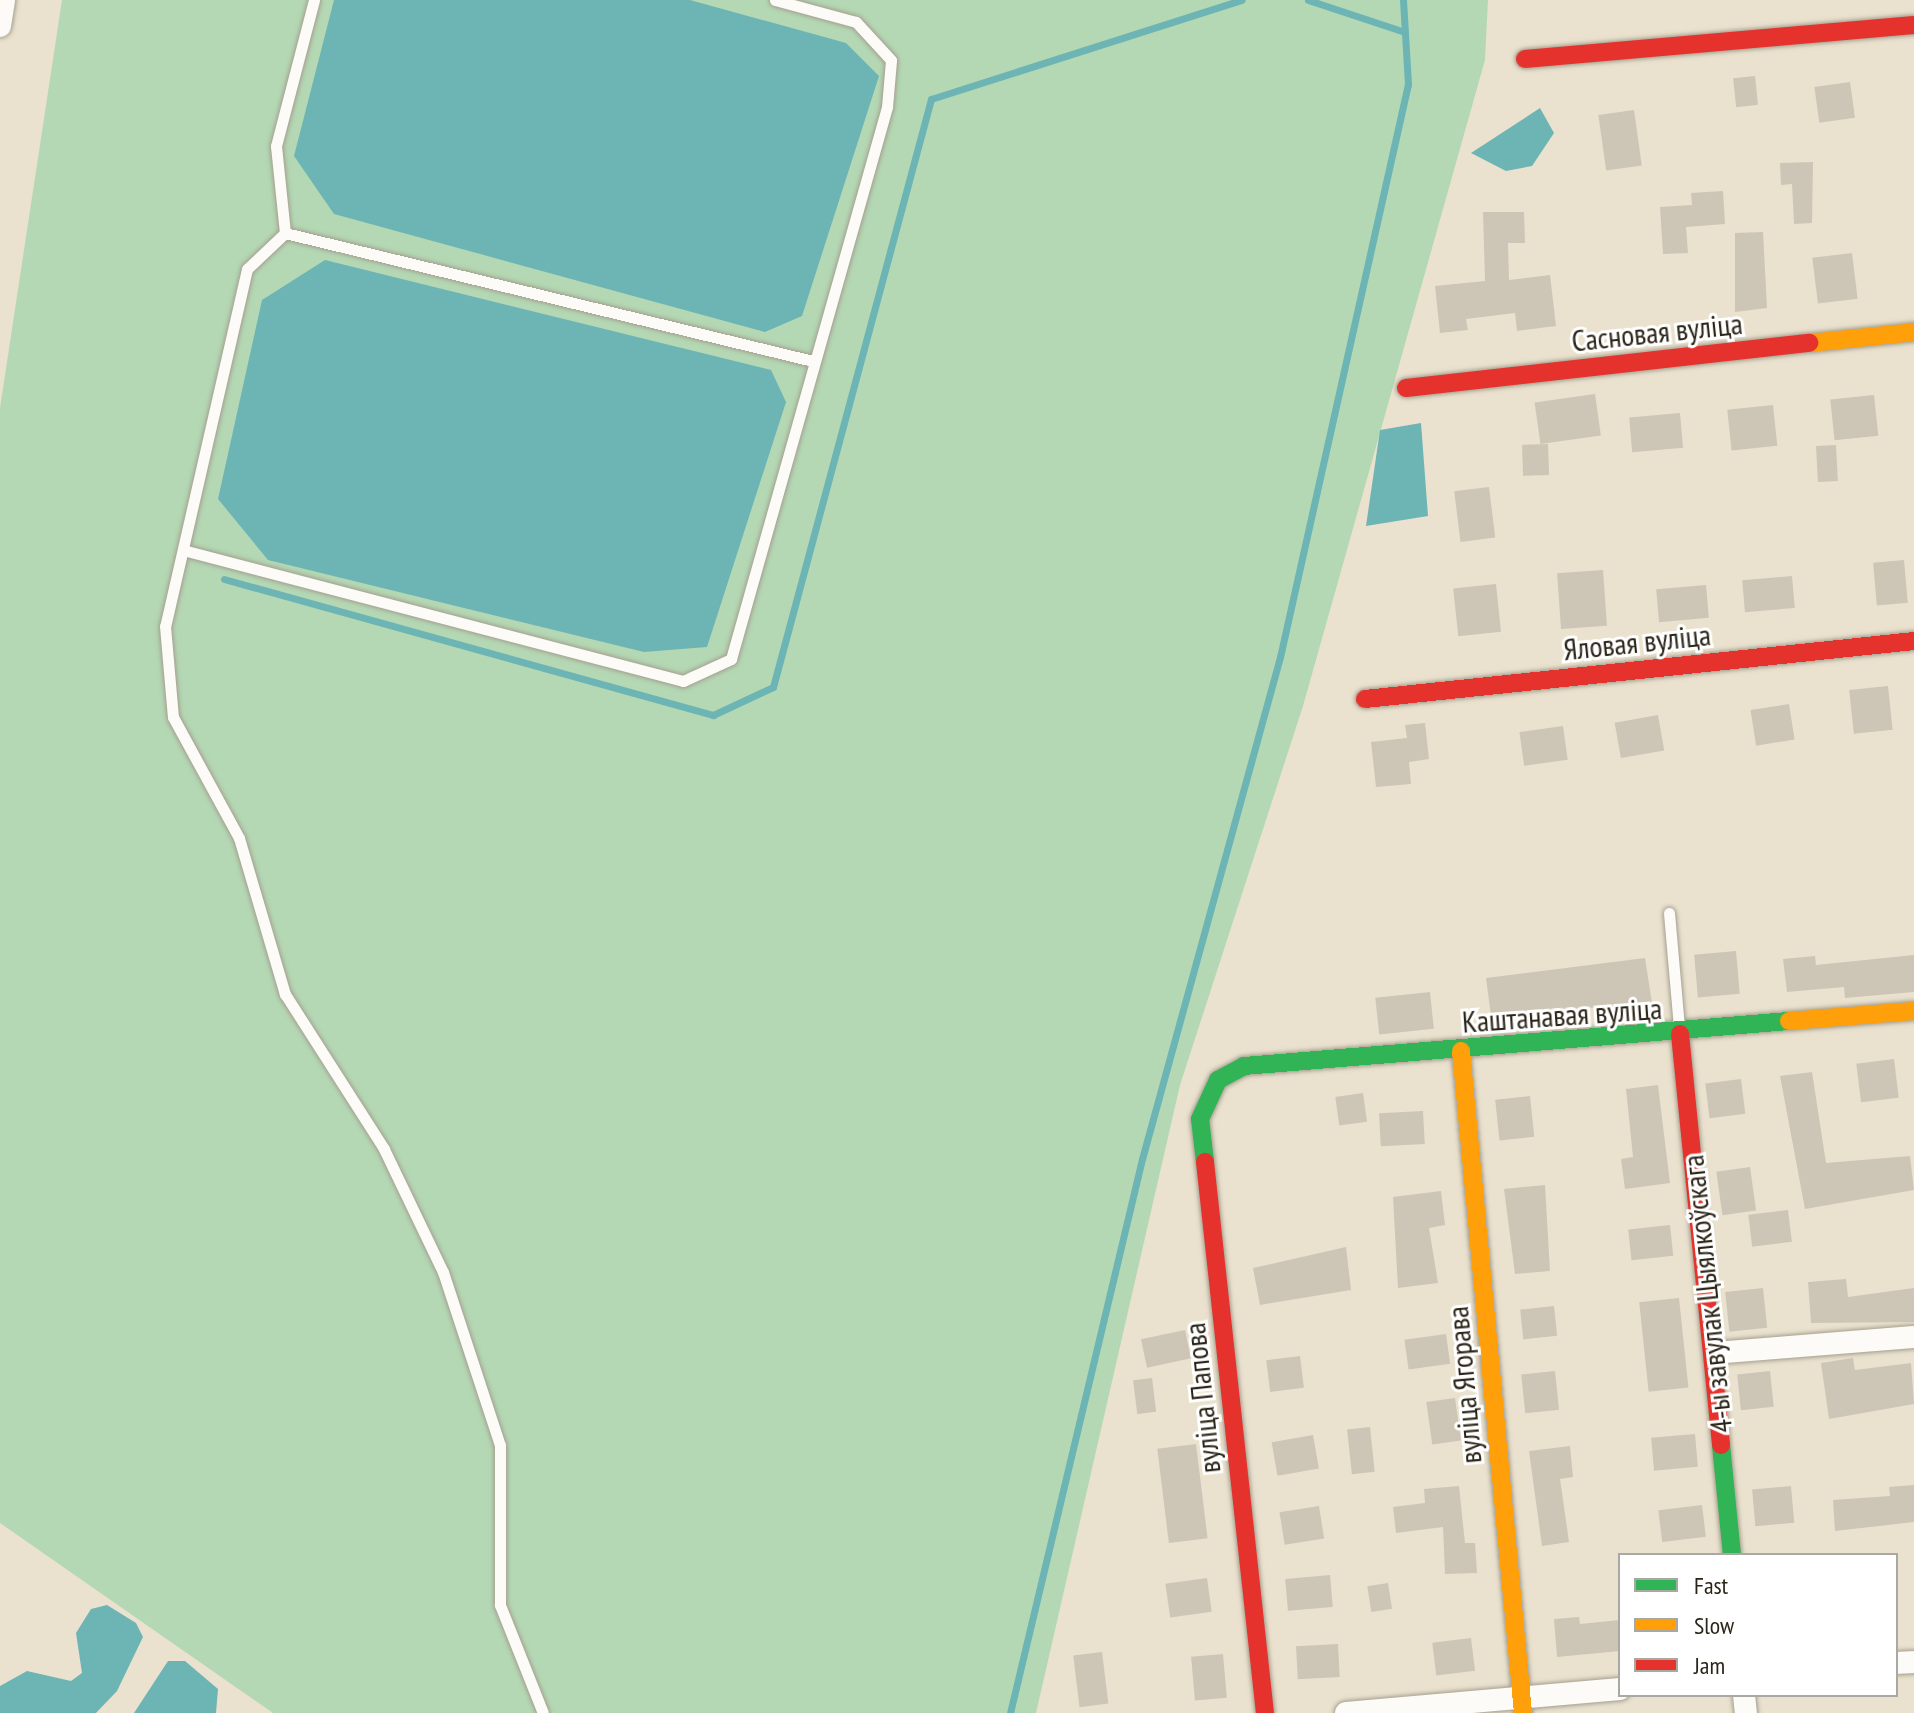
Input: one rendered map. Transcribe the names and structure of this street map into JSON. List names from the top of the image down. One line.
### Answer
{"streets":{"street":["Сасновая вуліца","Яловая вуліца","Каштанавая вуліца","4-ы завулак Цыялкоўскага","вуліца Ягорава","вуліца Папова"]},"crossings":[["Каштанавая вуліца","4-ы завулак Цыялкоўскага"],["Каштанавая вуліца","вуліца Ягорава"],["Каштанавая вуліца","вуліца Папова"]],"legend":["Fast","Slow","Jam"]}
